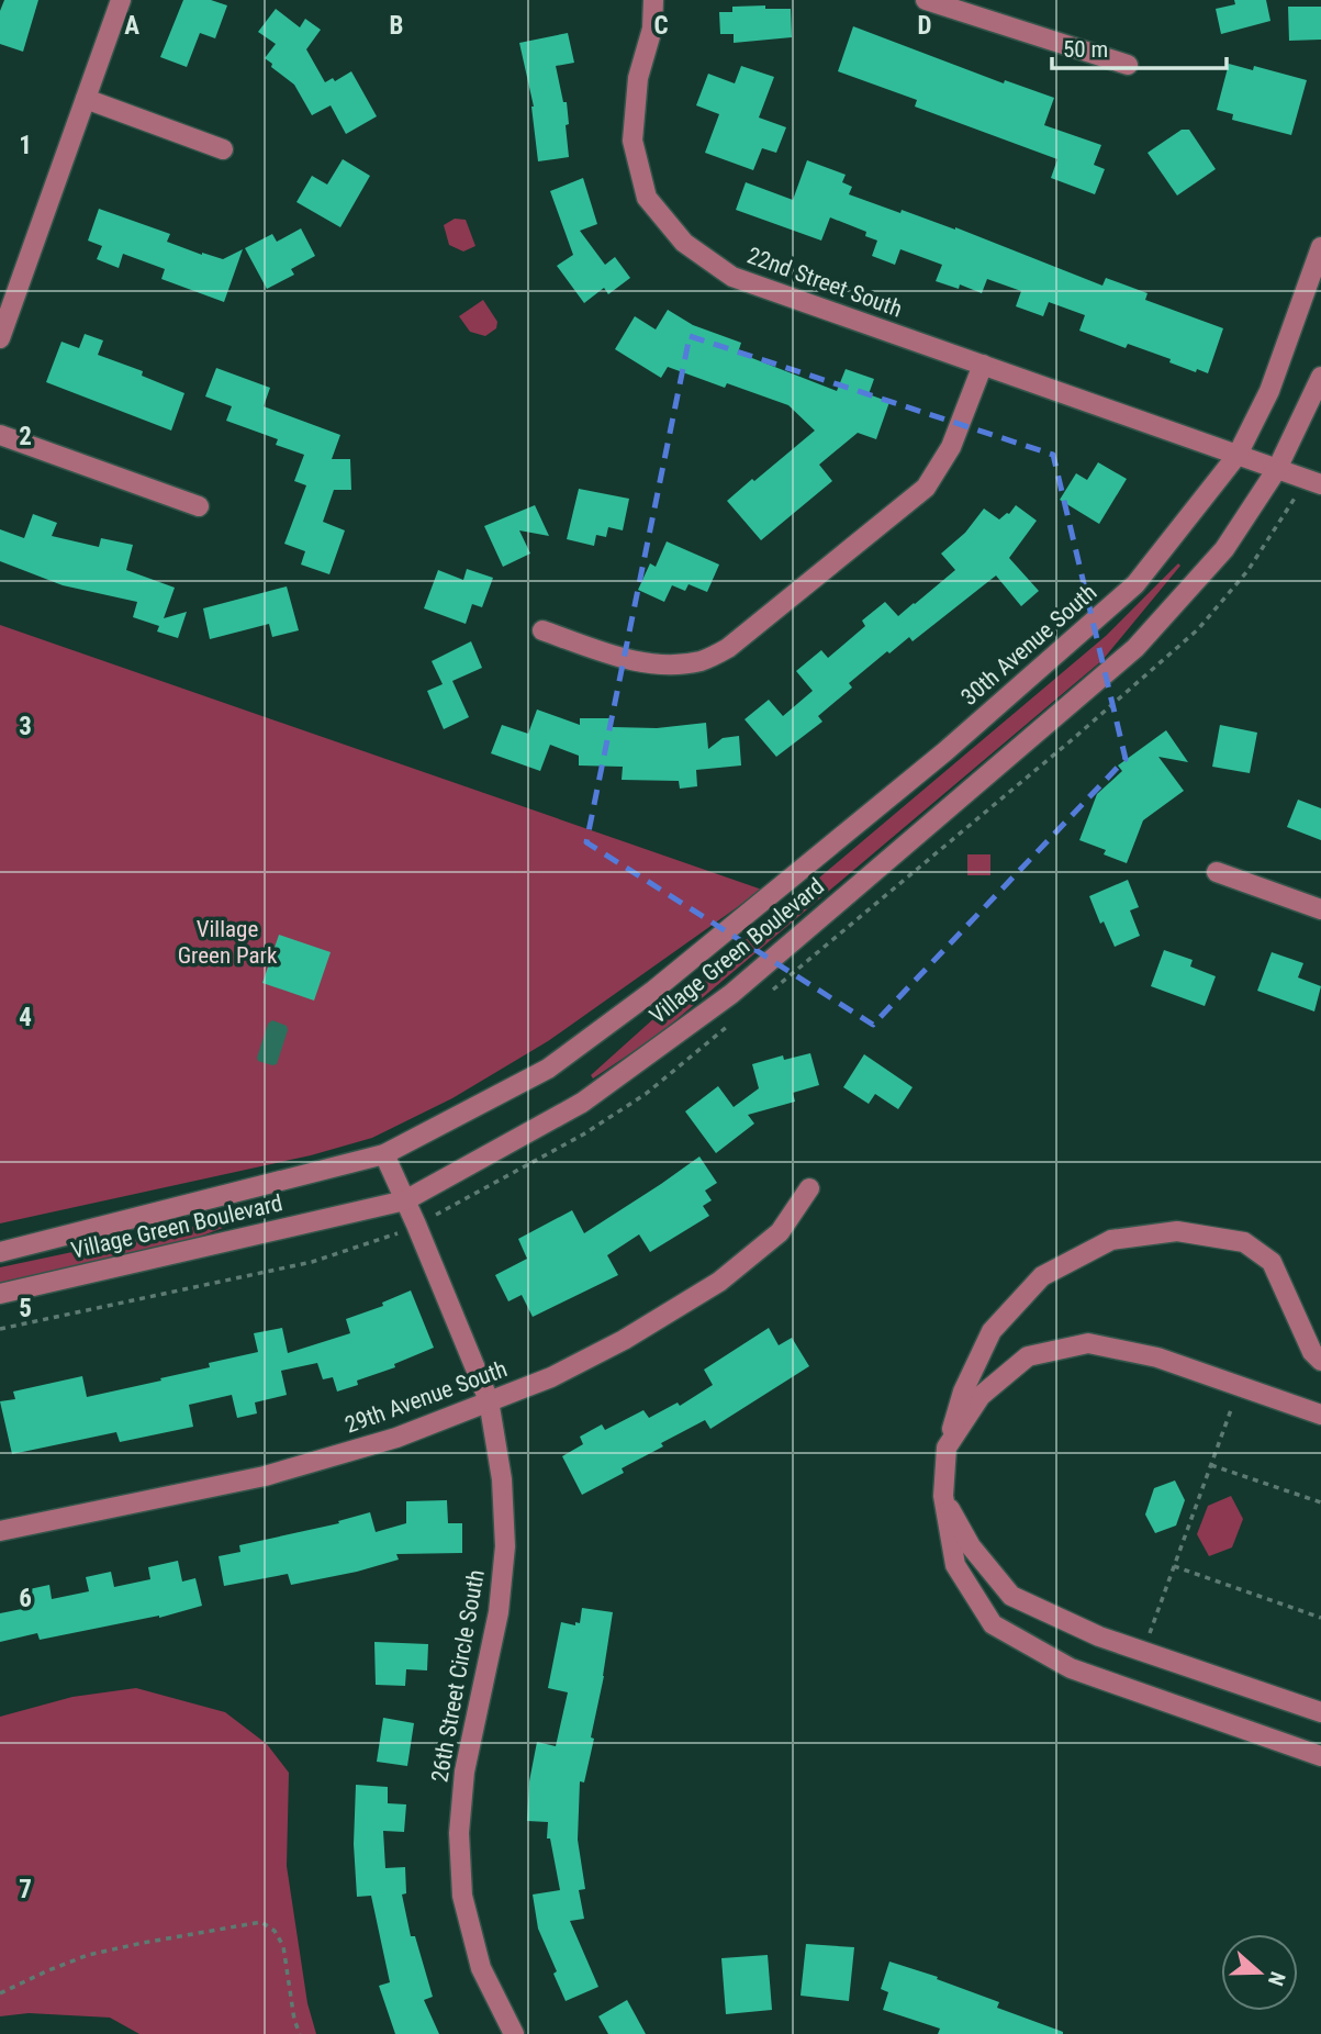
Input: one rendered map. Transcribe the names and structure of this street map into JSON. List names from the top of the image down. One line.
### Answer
{"streets":{"street":["22nd Street South","30th Avenue South","Village Green Boulevard","29th Avenue South","26th Street Circle South"]},"crossings":[["22nd Street South","30th Avenue South"],["22nd Street South","Village Green Boulevard"],["30th Avenue South","Village Green Boulevard"],["Village Green Boulevard","26th Street Circle South"],["29th Avenue South","26th Street Circle South"]],"parks":["Village Green Park"],"scale_bar":"50 m","north":"right","grid":{"columns":["A","B","C","D"],"rows":["1","2","3","4","5","6","7"]}}
